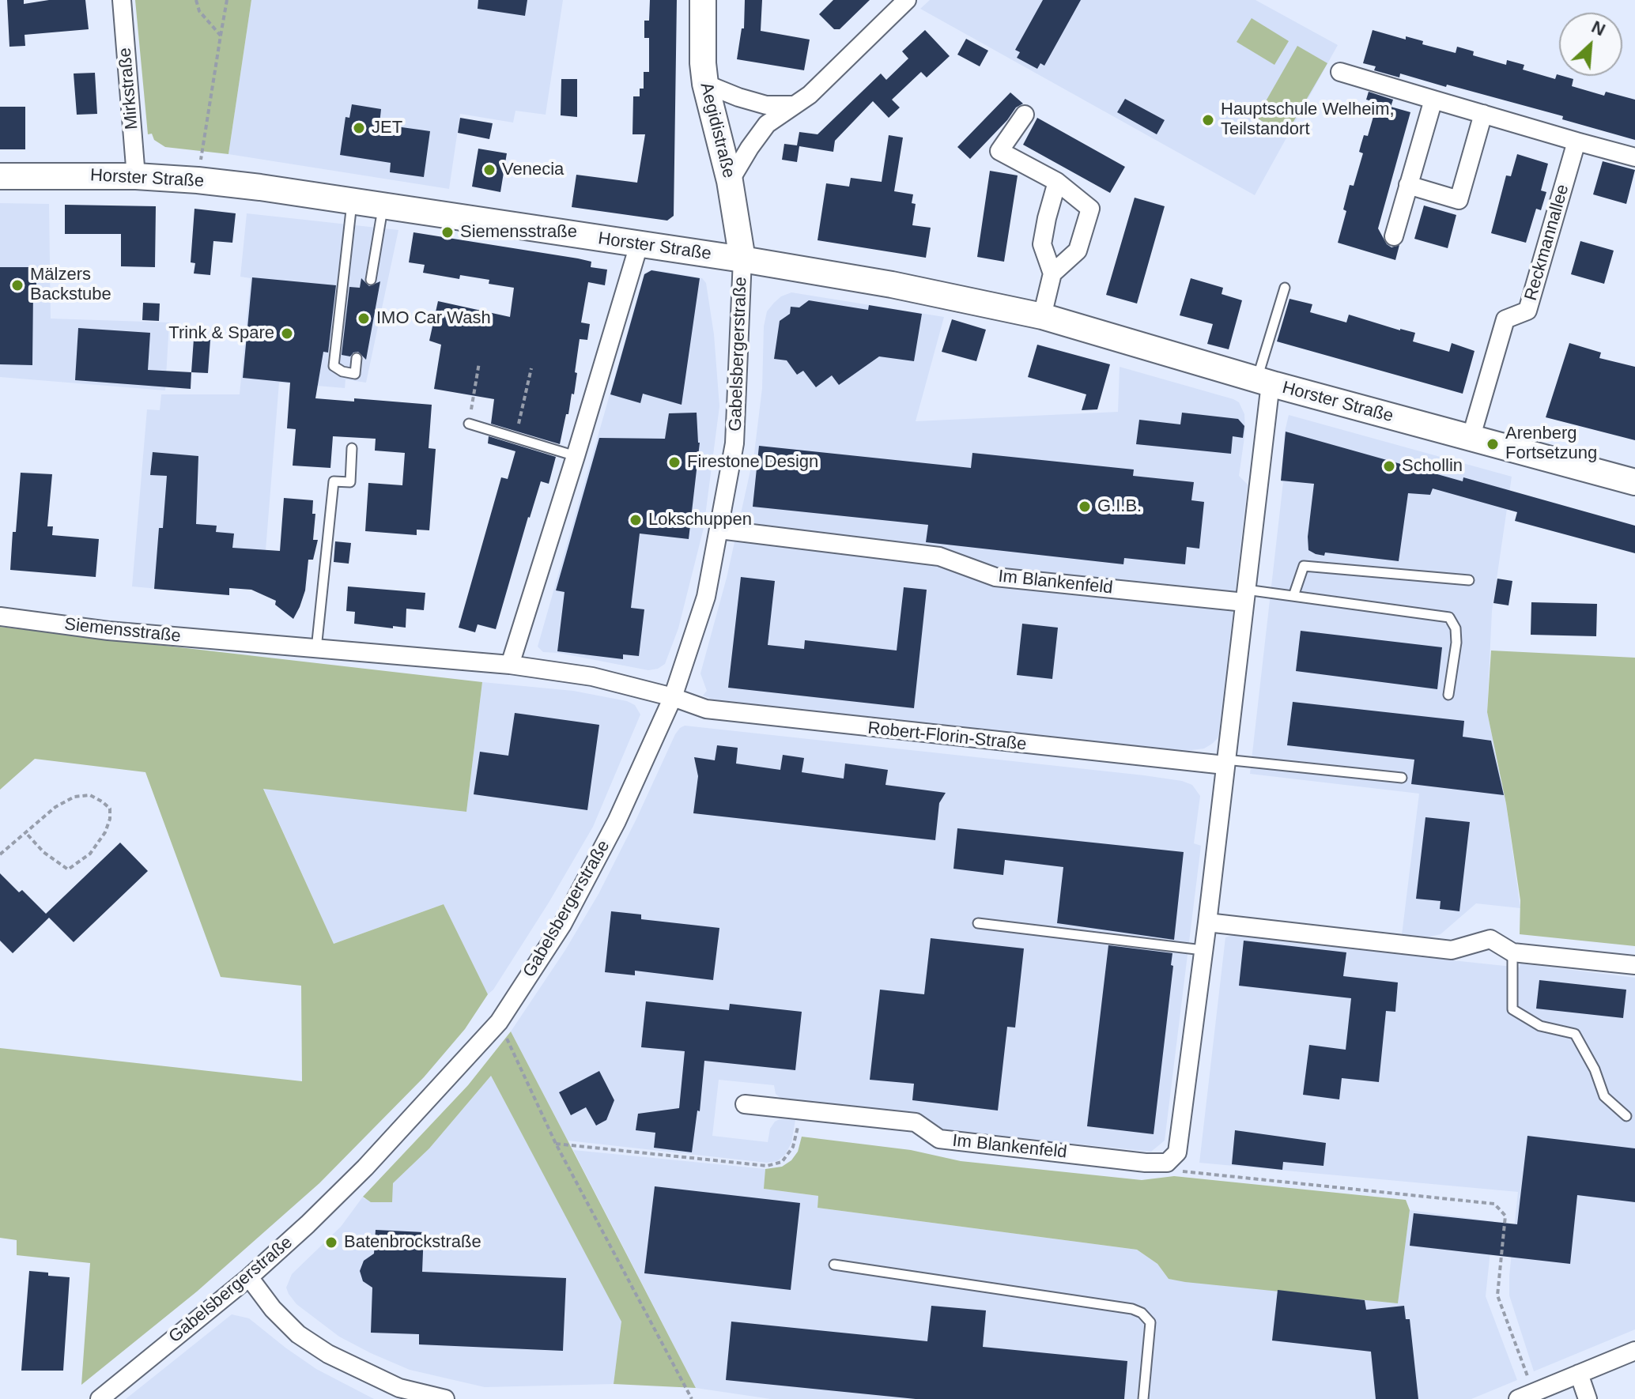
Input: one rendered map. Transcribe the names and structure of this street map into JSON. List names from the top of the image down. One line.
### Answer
{"streets":{"main road":["Aegidistraße","Horster Straße"],"street":["Mirkstraße","Reckmannallee","Gabelsbergerstraße","Im Blankenfeld","Siemensstraße","Robert-Florin-Straße"]},"crossings":[["Mirkstraße","Horster Straße"],["Aegidistraße","Horster Straße"],["Aegidistraße","Gabelsbergerstraße"],["Horster Straße","Reckmannallee"],["Horster Straße","Gabelsbergerstraße"],["Gabelsbergerstraße","Im Blankenfeld"],["Gabelsbergerstraße","Siemensstraße"],["Gabelsbergerstraße","Robert-Florin-Straße"],["Siemensstraße","Robert-Florin-Straße"]],"places":["Hauptschule Welheim, Teilstandort","JET","Venecia","Siemensstraße","Mälzers Backstube","IMO Car Wash","Trink & Spare","Arenberg Fortsetzung","Firestone Design","Schollin","G.I.B.","Lokschuppen","Batenbrockstraße"],"north":"top right"}
